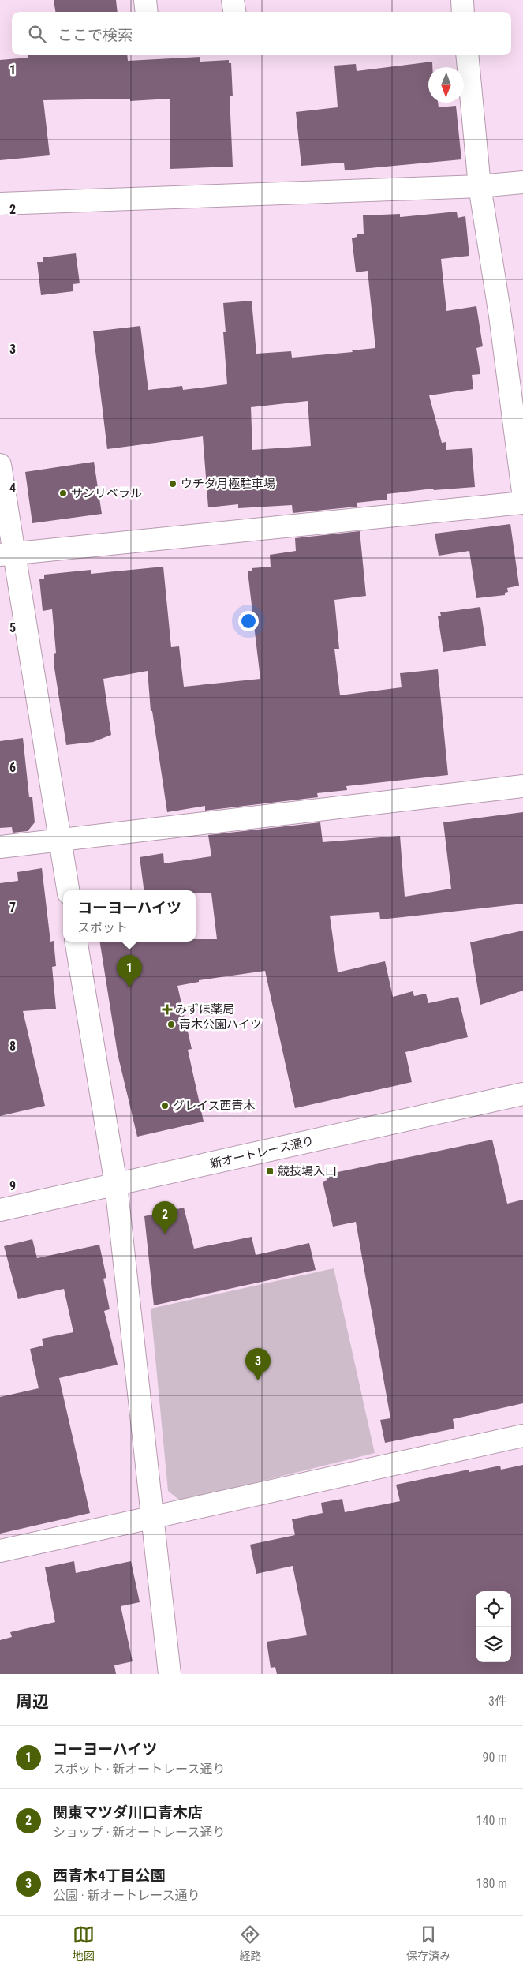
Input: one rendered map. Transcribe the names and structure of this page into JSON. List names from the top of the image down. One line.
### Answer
{"streets":{"street":["新オートレース通り"]},"places":{"other":["ウチダ月極駐車場","サンリベラル","青木公園ハイツ","グレイス西青木"],"health":["みずほ薬局"],"transit":["競技場入口"]},"north":"bottom","page":{"search":"ここで検索","popup":["コーヨーハイツ","スポット"],"pins":["1","2","3"],"heading":["周辺","3件"],"list":[{"mark":"1","name":"コーヨーハイツ","note":"スポット · 新オートレース通り","value":"90 m"},{"mark":"2","name":"関東マツダ川口青木店","note":"ショップ · 新オートレース通り","value":"140 m"},{"mark":"3","name":"西青木4丁目公園","note":"公園 · 新オートレース通り","value":"180 m"}],"nav":["地図","経路","保存済み"]},"grid":{"rows":["1","2","3","4","5","6","7","8","9"]}}
